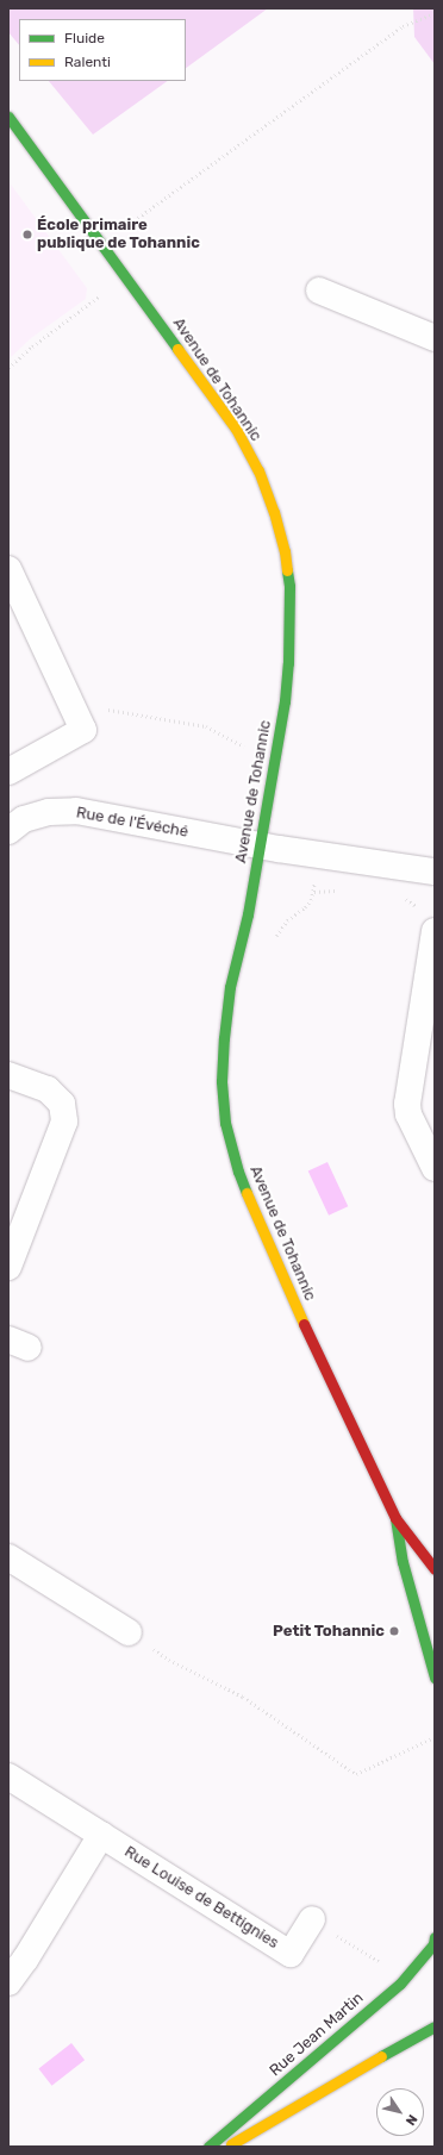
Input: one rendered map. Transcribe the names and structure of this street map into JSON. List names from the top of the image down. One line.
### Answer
{"streets":{"street":["Avenue de Tohannic","Rue de l'Évéché","Rue Louise de Bettignies","Rue Jean Martin"]},"crossings":[["Avenue de Tohannic","Rue de l'Évéché"]],"places":["École primaire publique de Tohannic","Petit Tohannic"],"legend":["Fluide","Ralenti"],"north":"bottom right"}
